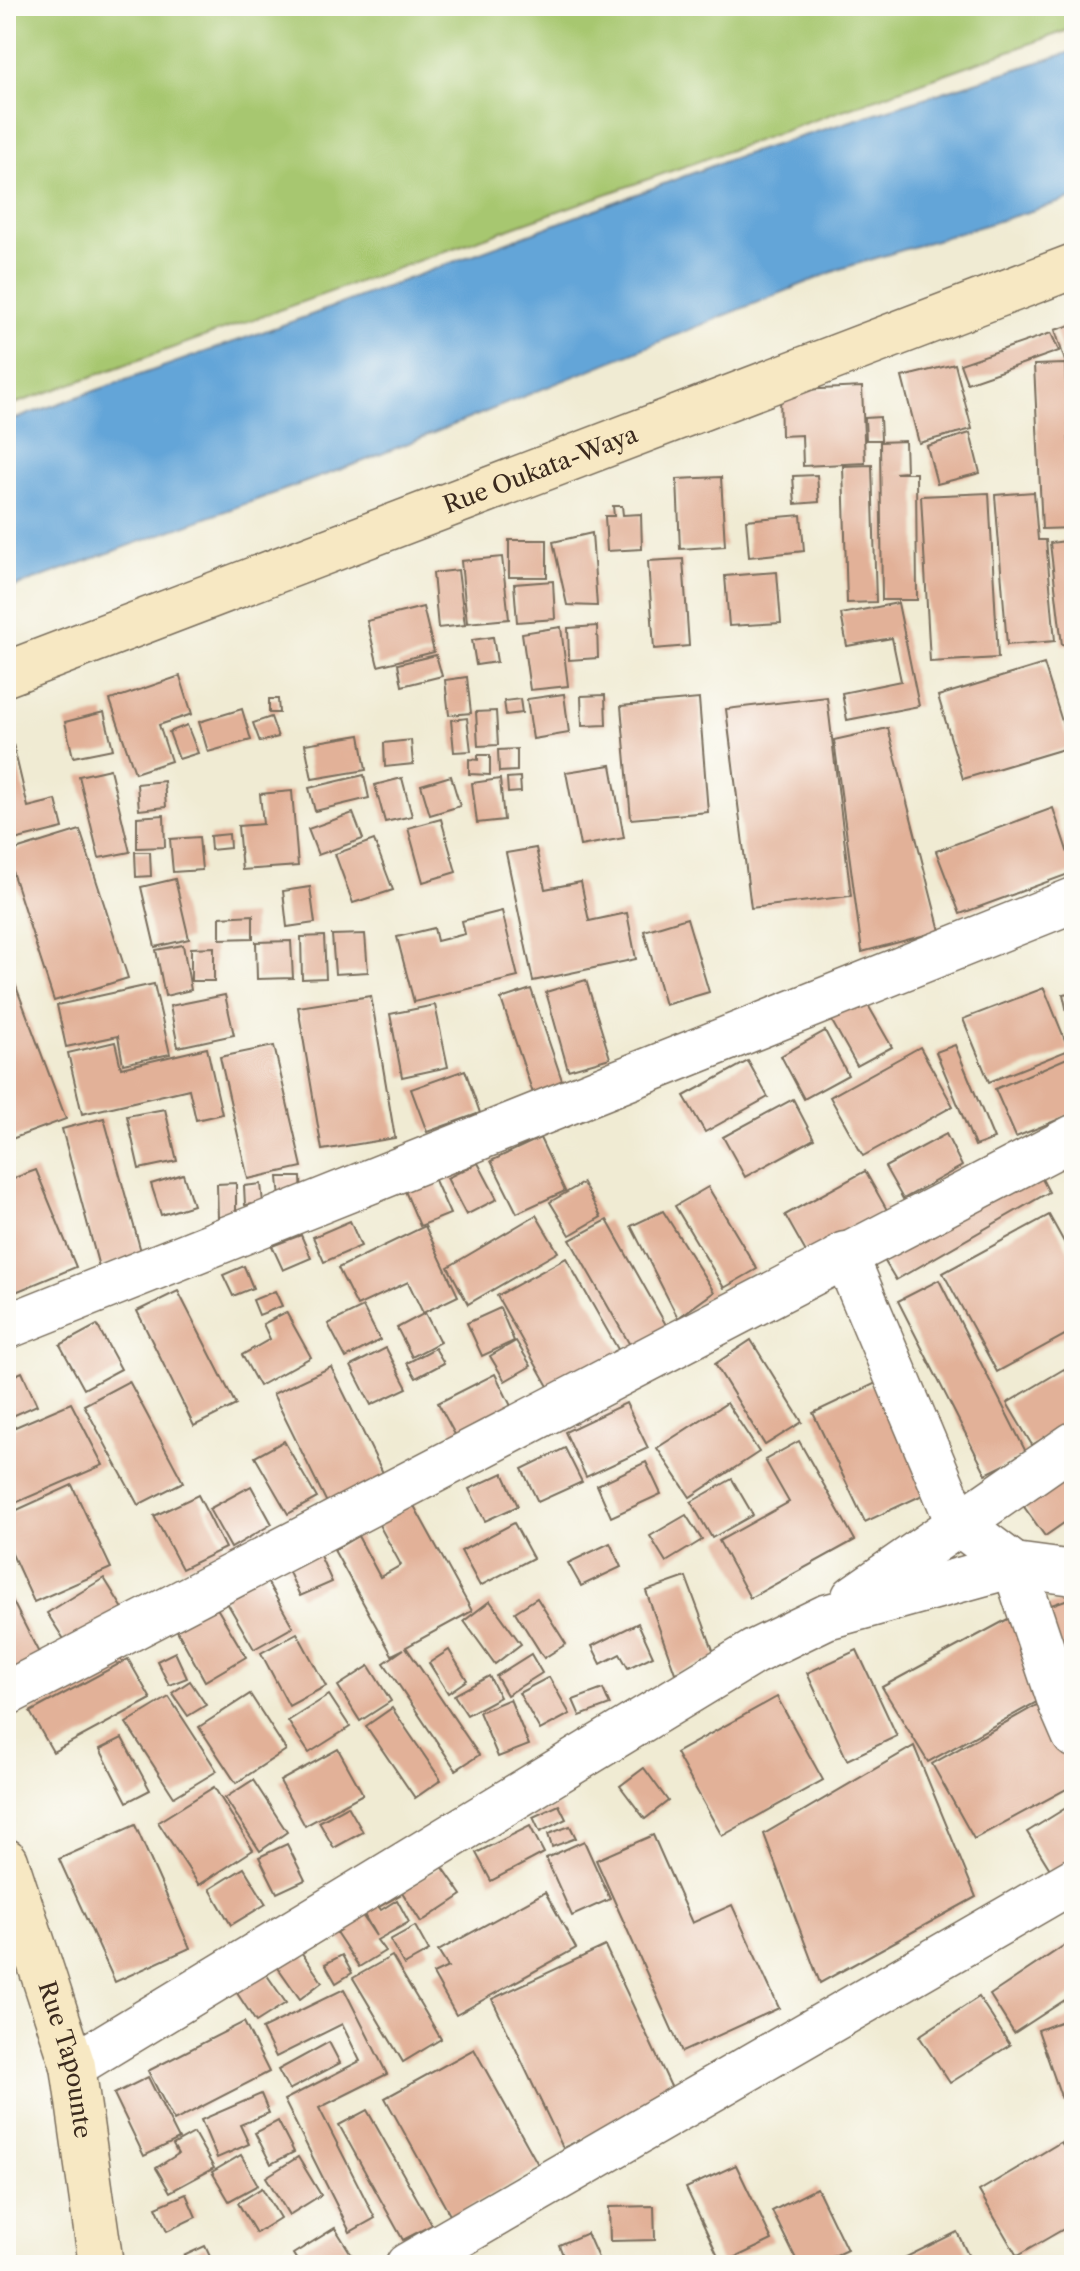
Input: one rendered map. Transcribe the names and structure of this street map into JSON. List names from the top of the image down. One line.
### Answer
{"streets":{"street":["Rue Oukata-Waya","Rue Tapounte"]}}
